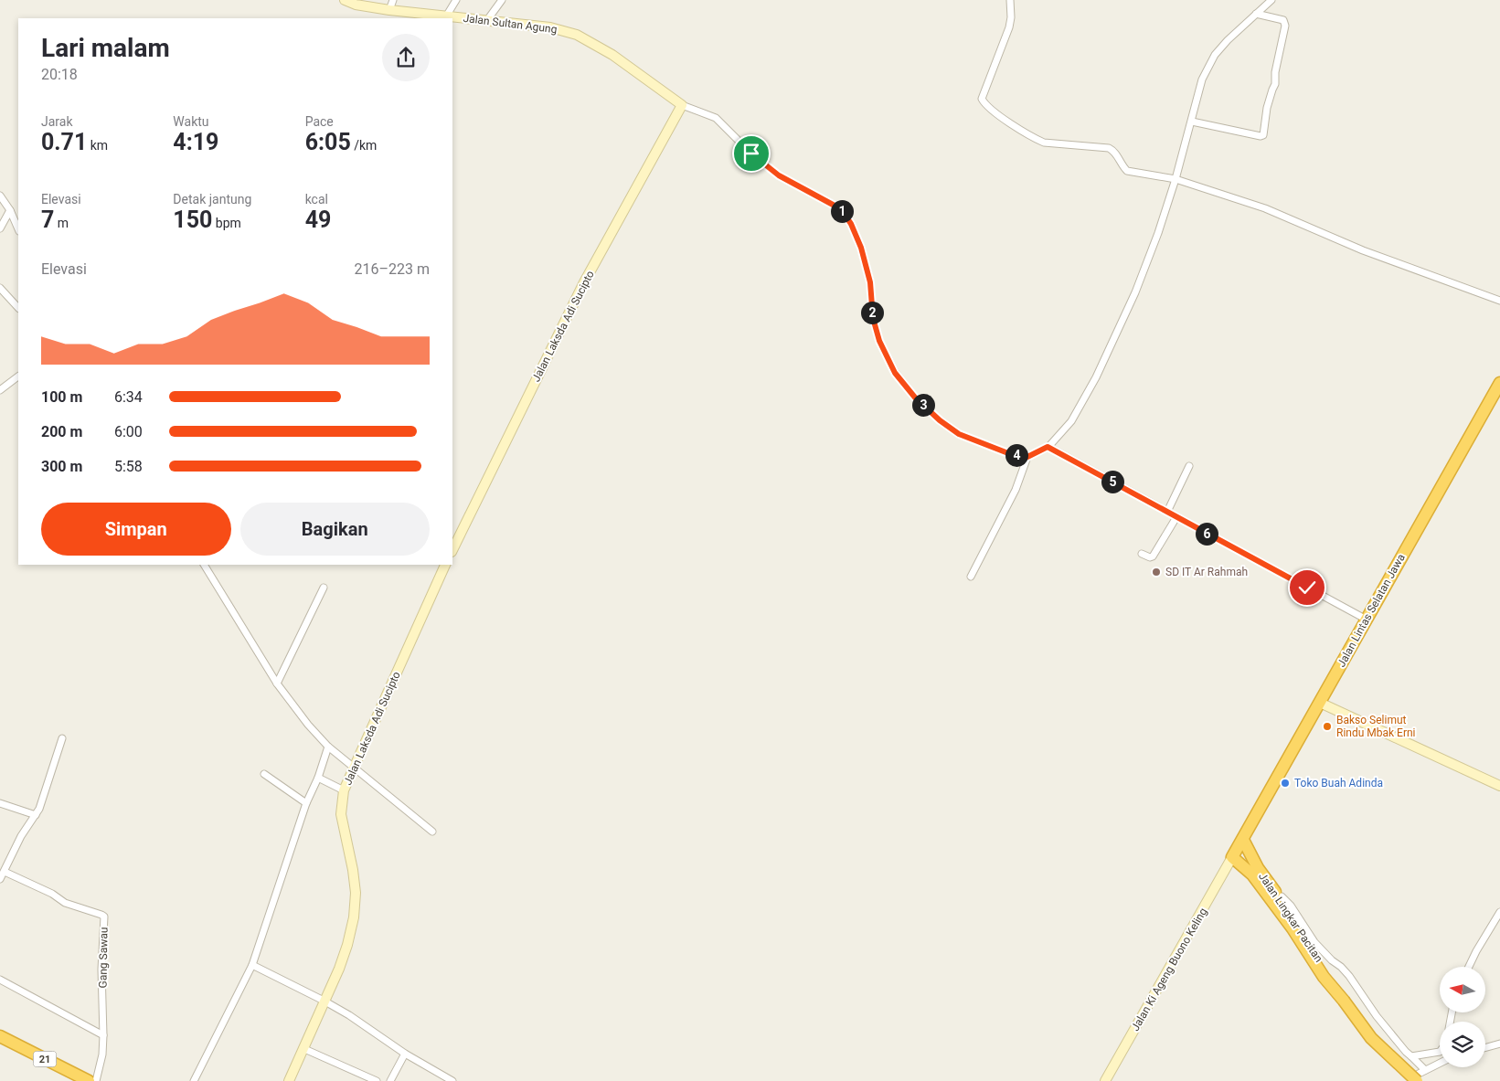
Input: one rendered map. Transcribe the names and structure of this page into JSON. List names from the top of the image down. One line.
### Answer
{"streets":{"highway":["Jalan Lintas Selatan Jawa","Jalan Lingkar Pacitan","21"],"street":["Jalan Sultan Agung","Jalan Laksda Adi Sucipto","Gang Sawau","Jalan Ki Ageng Buono Keling"]},"crossings":[["Jalan Sultan Agung","Jalan Laksda Adi Sucipto"],["Jalan Lintas Selatan Jawa","Jalan Lingkar Pacitan"],["Jalan Lintas Selatan Jawa","Jalan Ki Ageng Buono Keling"],["Jalan Lingkar Pacitan","Jalan Ki Ageng Buono Keling"]],"places":["SD IT Ar Rahmah","Bakso Selimut Rindu Mbak Erni","Toko Buah Adinda"],"north":"left","page":{"heading":["Lari malam","20:18"],"stats":[["Jarak","0.71 km"],["Waktu","4:19"],["Pace","6:05 /km"],["Elevasi","7 m"],["Detak jantung","150 bpm"],["kcal","49"]],"pins":["1","2","3","4","5","6"],"chart":["Elevasi","216–223 m"],"list":[{"name":"100 m","note":"6:34"},{"name":"200 m","note":"6:00"},{"name":"300 m","note":"5:58"}],"buttons":["Simpan","Bagikan"]}}
